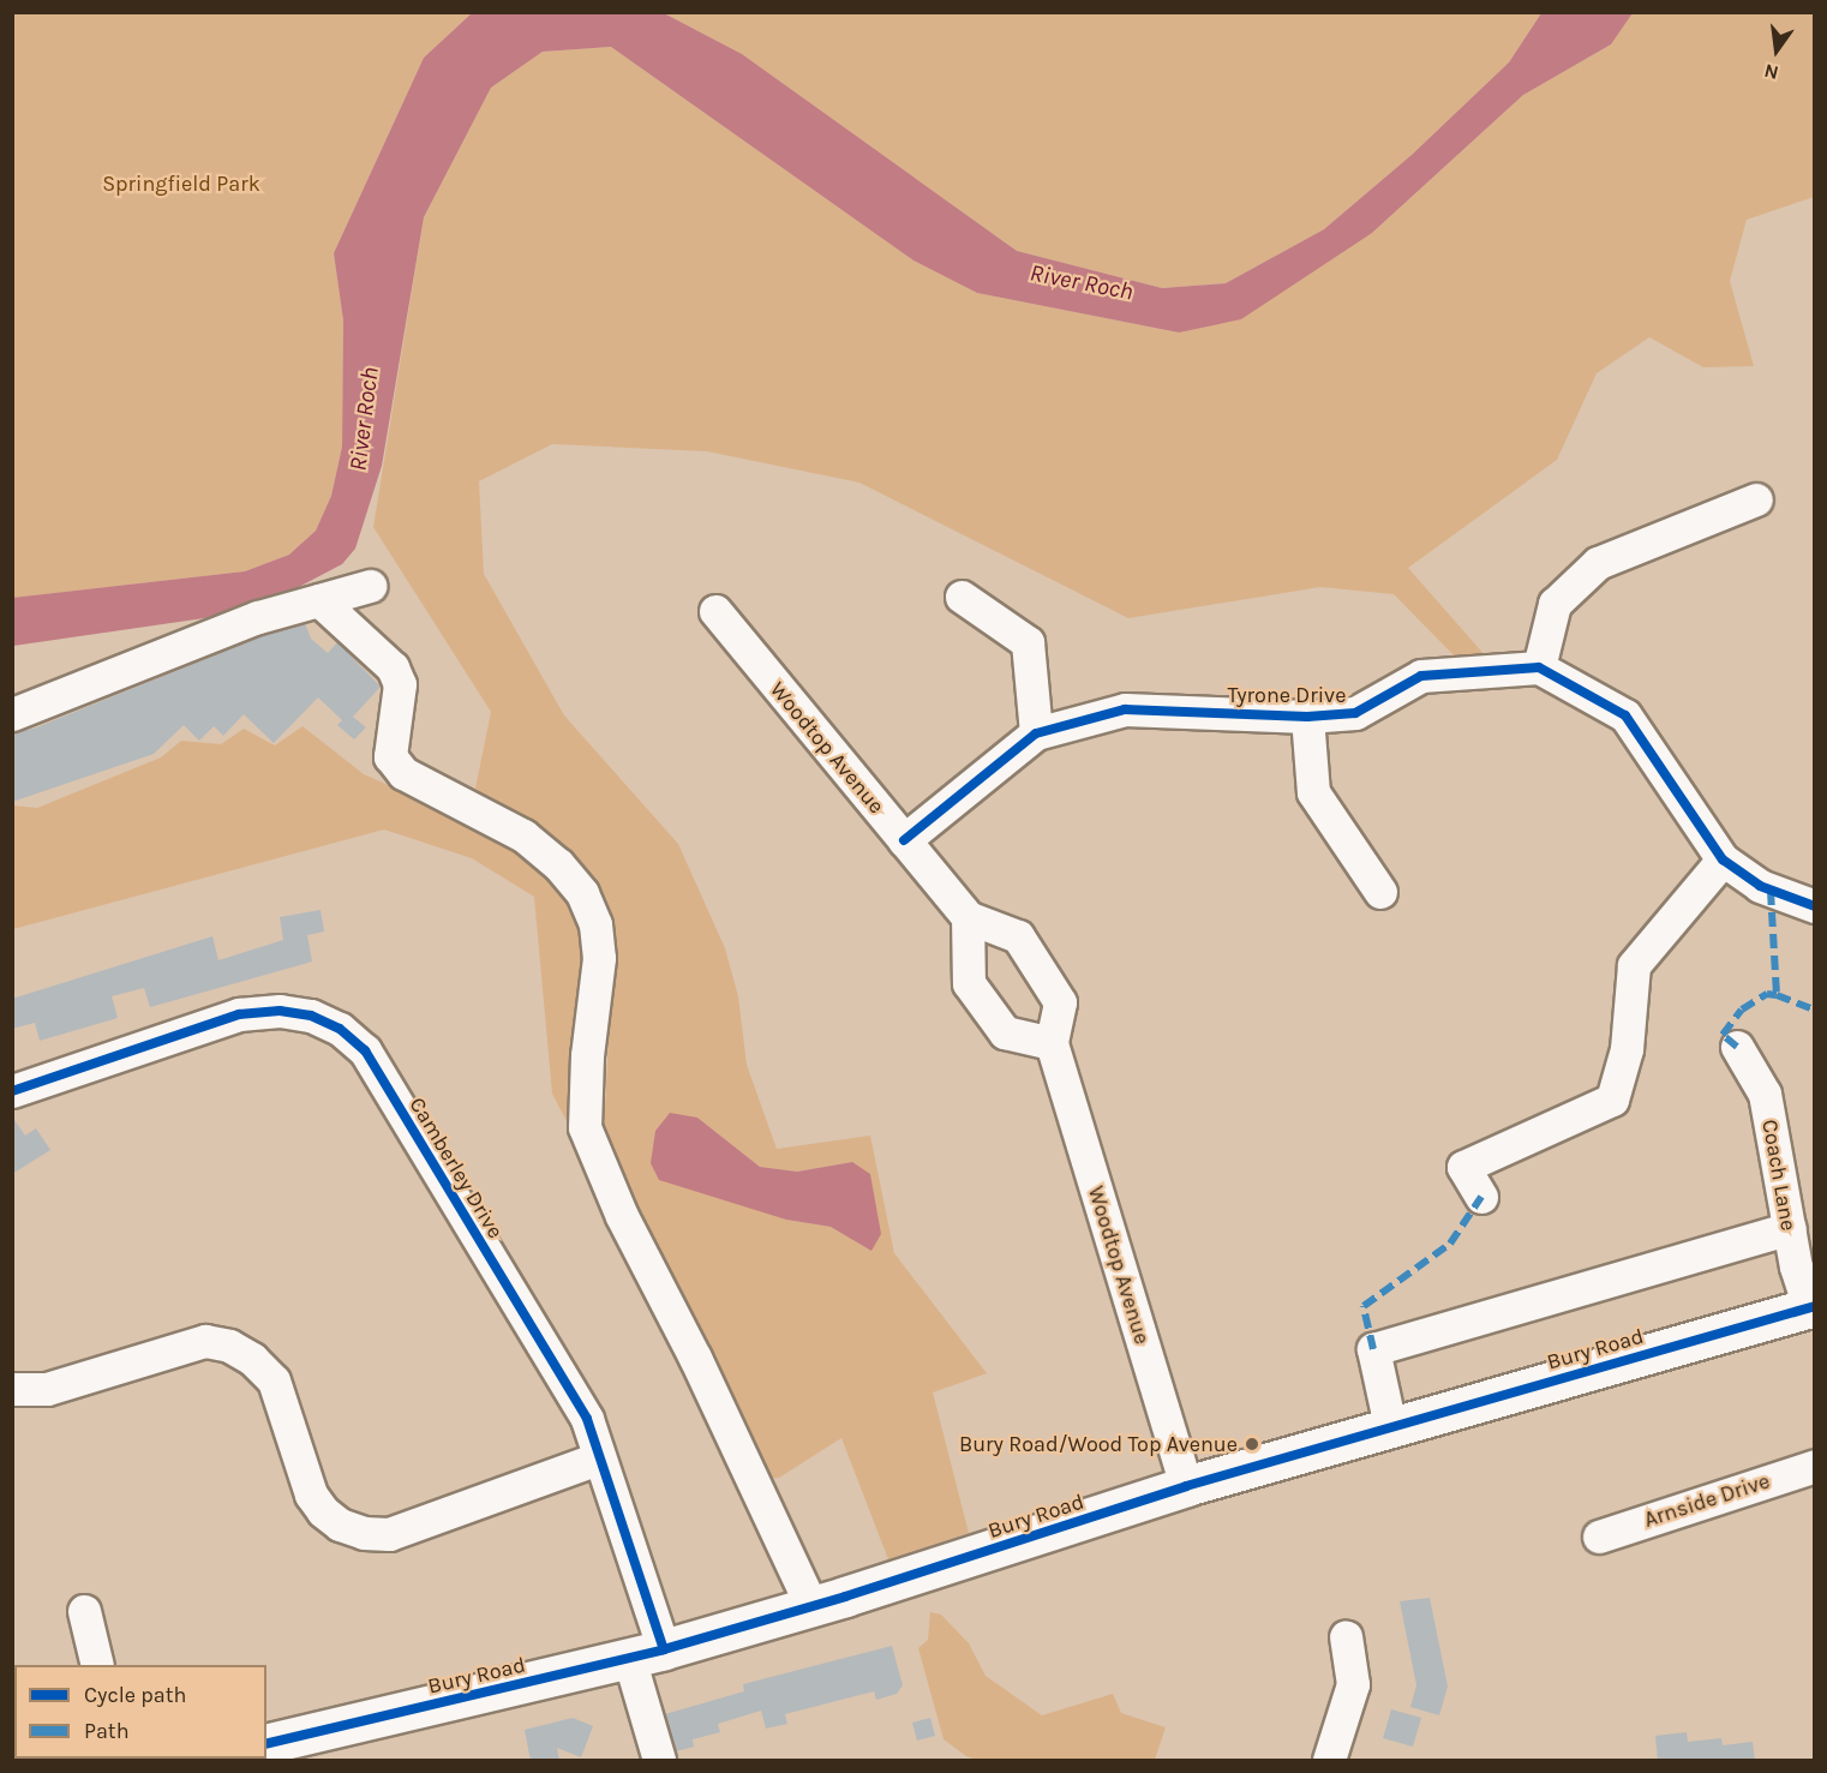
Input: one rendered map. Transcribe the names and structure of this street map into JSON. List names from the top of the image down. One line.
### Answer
{"streets":{"main road":["Bury Road"],"street":["Tyrone Drive","Woodtop Avenue","Camberley Drive","Coach Lane","Arnside Drive"]},"crossings":[["Tyrone Drive","Woodtop Avenue"],["Woodtop Avenue","Bury Road"],["Camberley Drive","Bury Road"],["Coach Lane","Bury Road"]],"water":["River Roch"],"parks":["Springfield Park"],"places":["Bury Road/Wood Top Avenue"],"legend":["Cycle path","Path"],"north":"bottom"}
